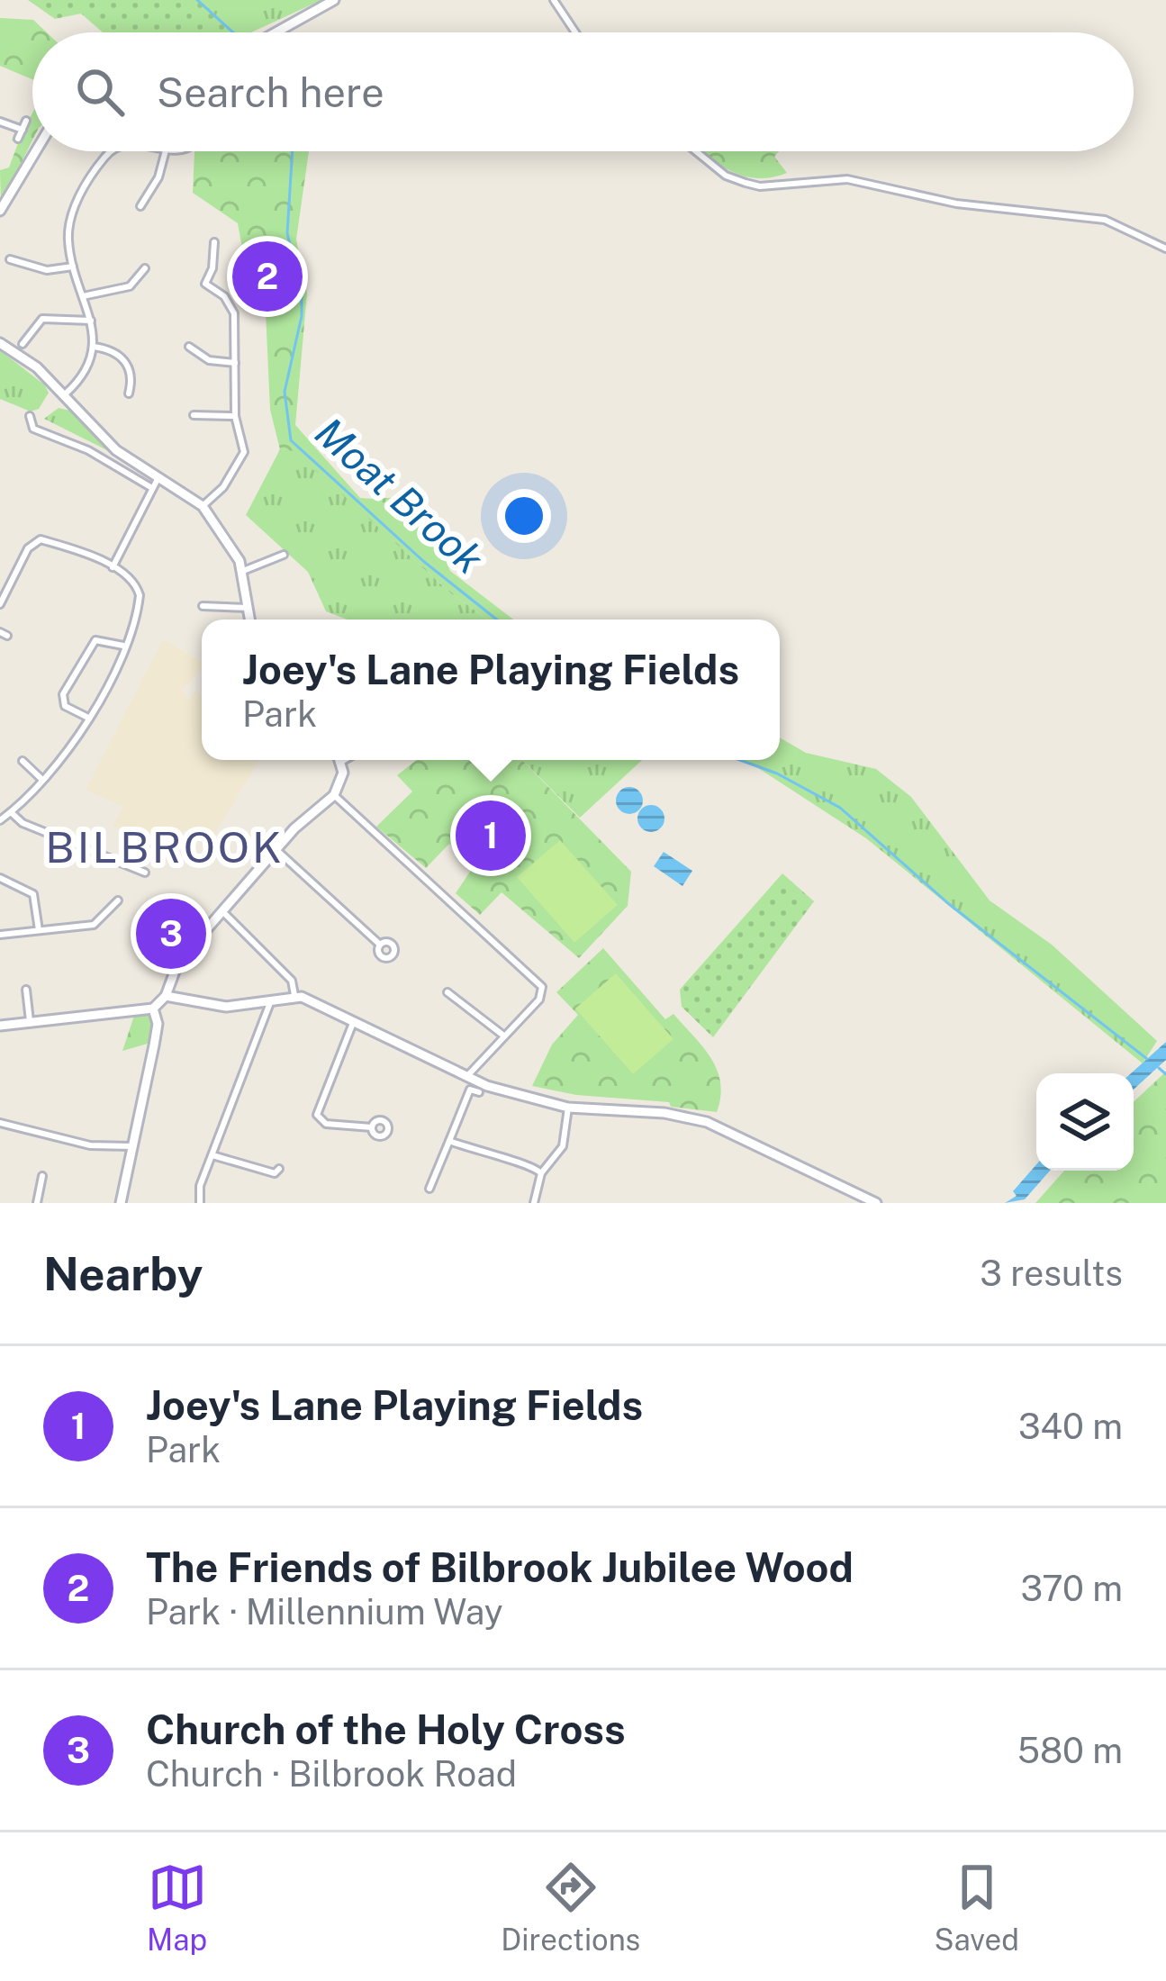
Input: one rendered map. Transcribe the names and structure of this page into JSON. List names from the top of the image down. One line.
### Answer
{"districts":["BILBROOK"],"water":["Moat Brook"],"page":{"search":"Search here","pins":["2","1","3"],"popup":["Joey's Lane Playing Fields","Park"],"heading":["Nearby","3 results"],"list":[{"mark":"1","name":"Joey's Lane Playing Fields","note":"Park","value":"340 m"},{"mark":"2","name":"The Friends of Bilbrook Jubilee Wood","note":"Park · Millennium Way","value":"370 m"},{"mark":"3","name":"Church of the Holy Cross","note":"Church · Bilbrook Road","value":"580 m"}],"nav":["Map","Directions","Saved"]}}
